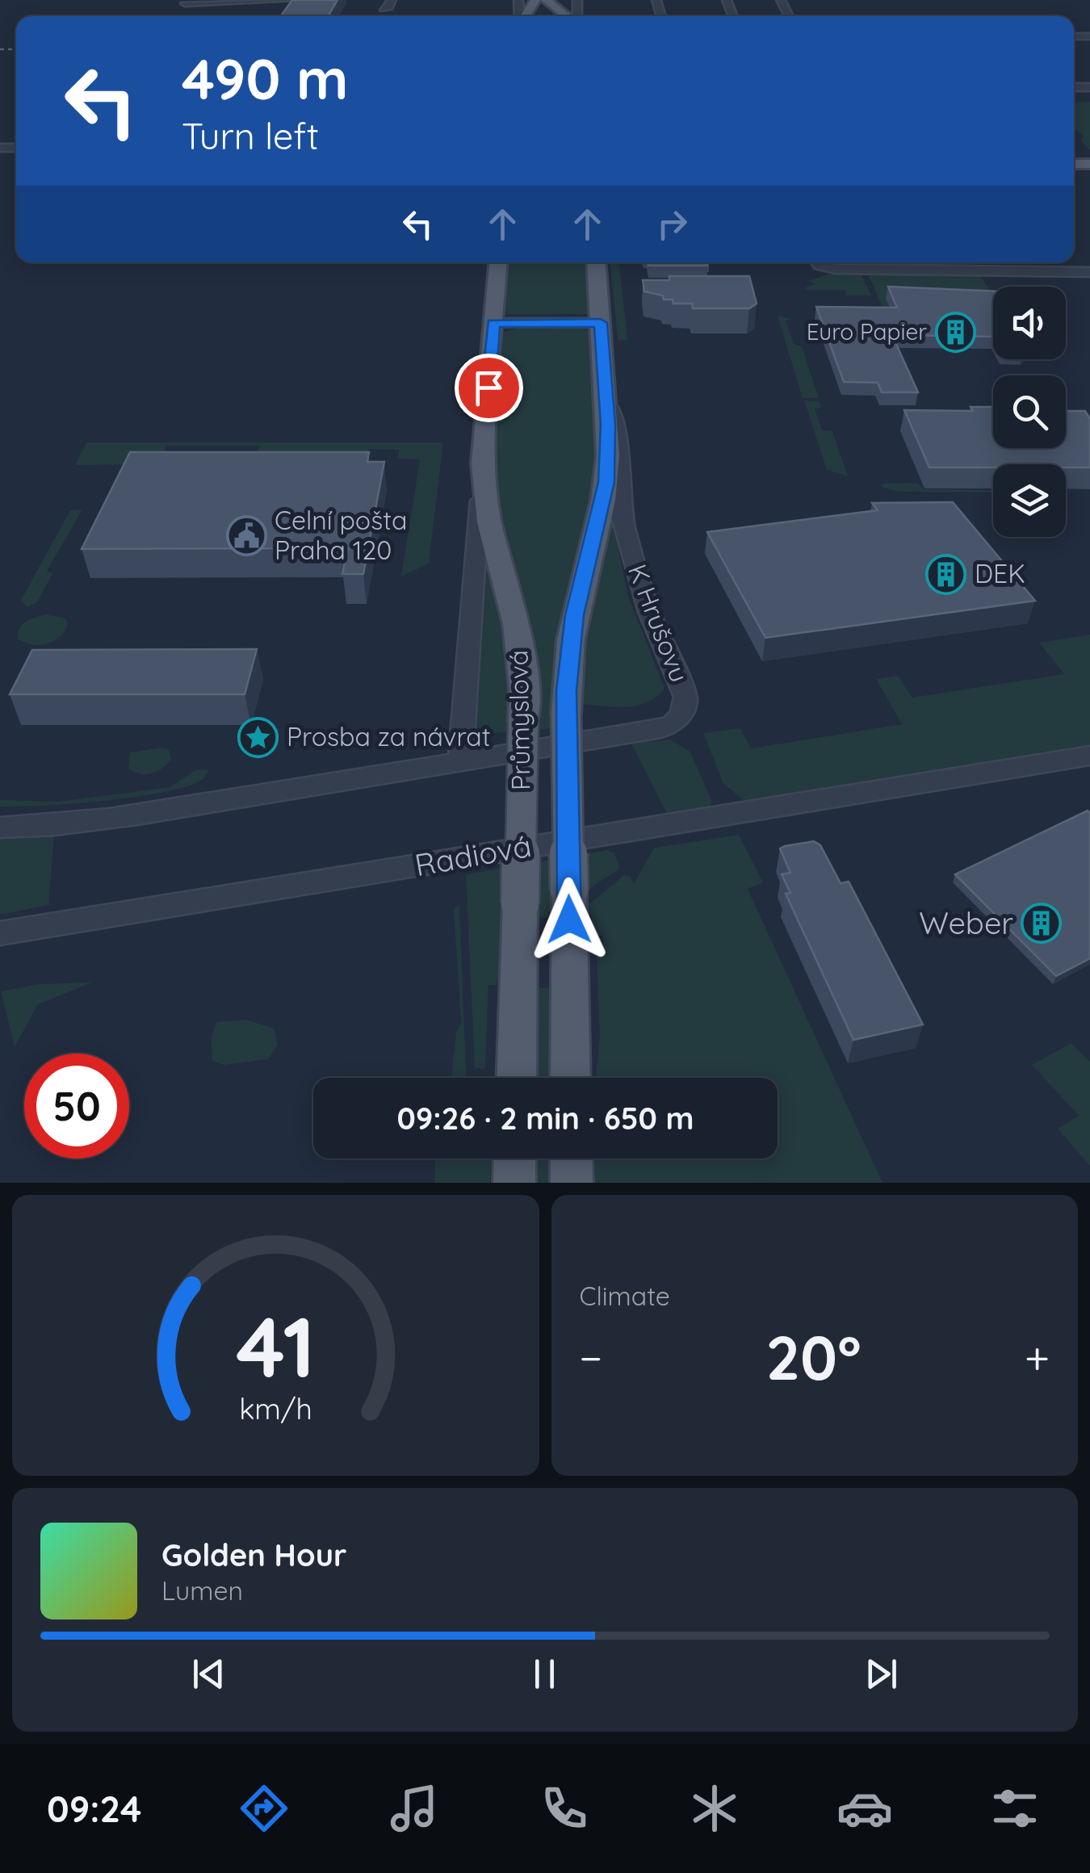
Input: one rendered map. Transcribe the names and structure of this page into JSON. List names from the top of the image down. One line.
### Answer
{"streets":{"main road":["Průmyslová"],"street":["K Hrušovu","Radiová"]},"crossings":[["K Hrušovu","Průmyslová"]],"places":{"building":["Euro Papier","DEK","Weber"],"public building":["Celní pošta Praha 120"],"place":["Prosba za návrat"]},"page":{"turn":["490 m","Turn left"],"limit":"50","trip":"09:26 · 2 min · 650 m","tile":"Climate","heat":["−","20°","+"],"song":["Golden Hour","Lumen"],"tabs":"09:24","gauge":["41","km/h"]}}
